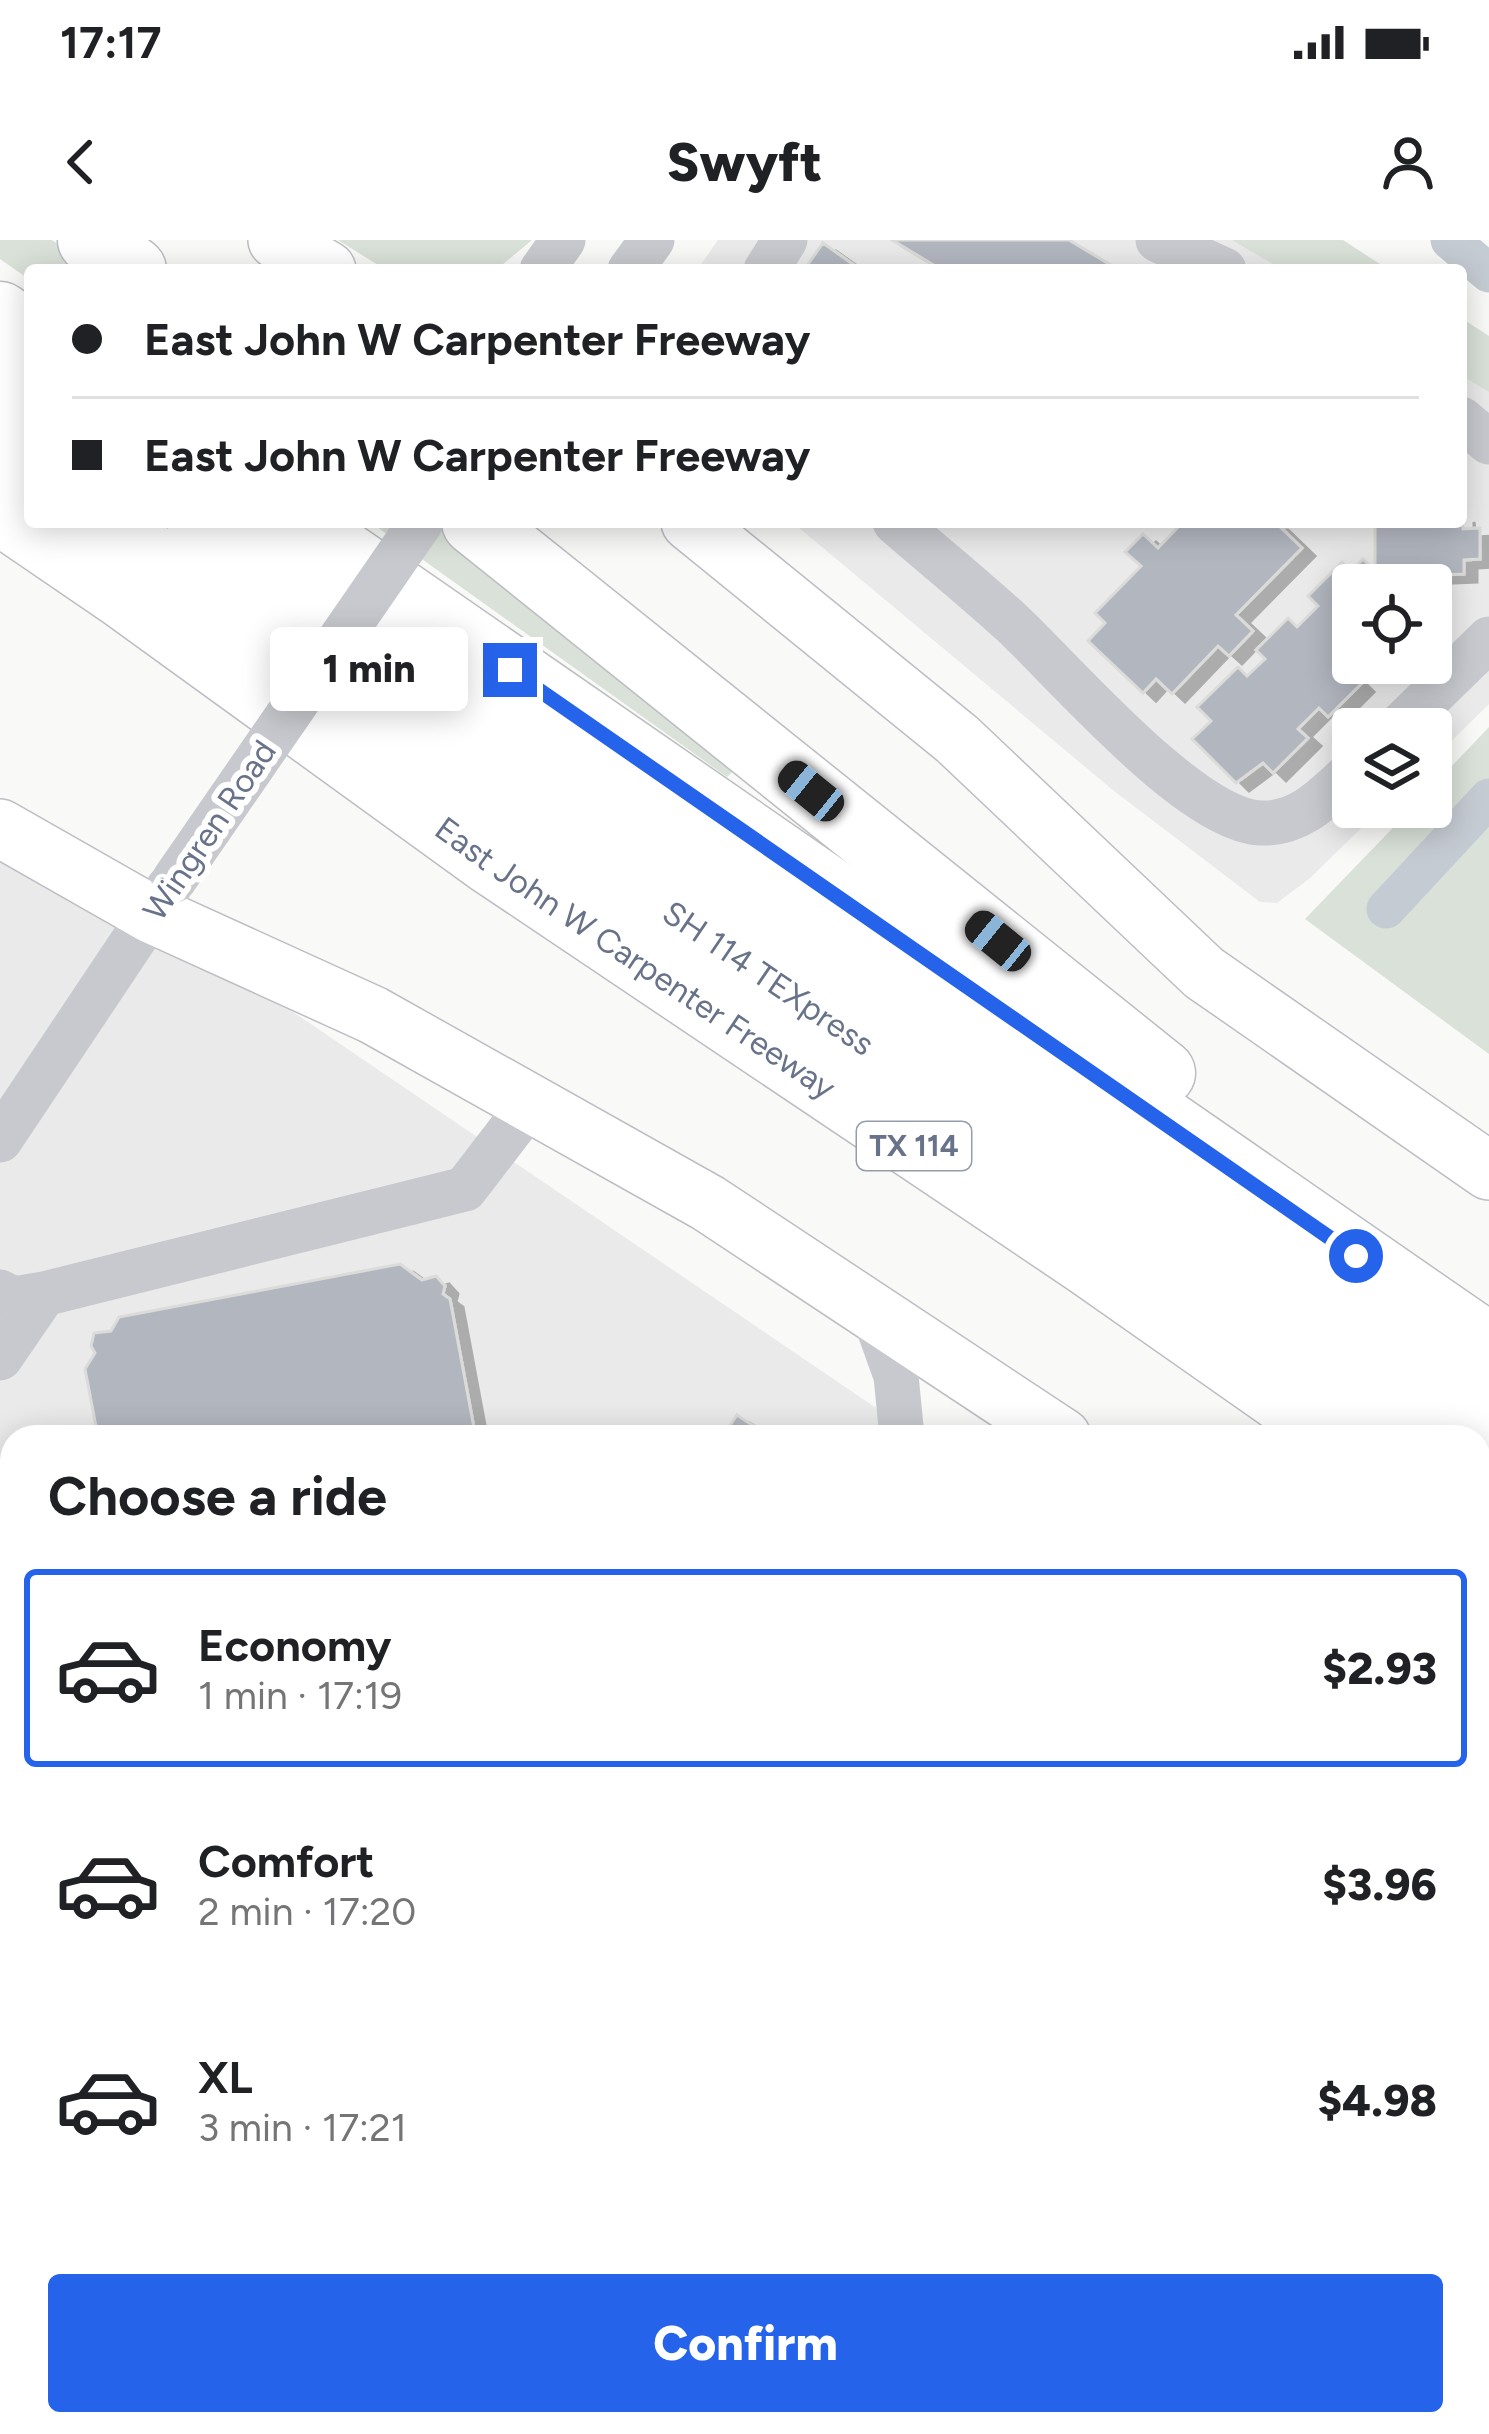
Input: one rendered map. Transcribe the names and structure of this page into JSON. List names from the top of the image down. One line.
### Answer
{"streets":{"highway":["East John W Carpenter Freeway","SH 114 TEXpress","TX 114"],"street":["Wingren Road"]},"page":{"status":"17:17","header":"Swyft","banner":["East John W Carpenter Freeway","East John W Carpenter Freeway"],"bubble":"1 min","heading":"Choose a ride","list":[{"name":"Economy","note":"1 min · 17:19","value":"$2.93"},{"name":"Comfort","note":"2 min · 17:20","value":"$3.96"},{"name":"XL","note":"3 min · 17:21","value":"$4.98"}],"buttons":"Confirm"}}
